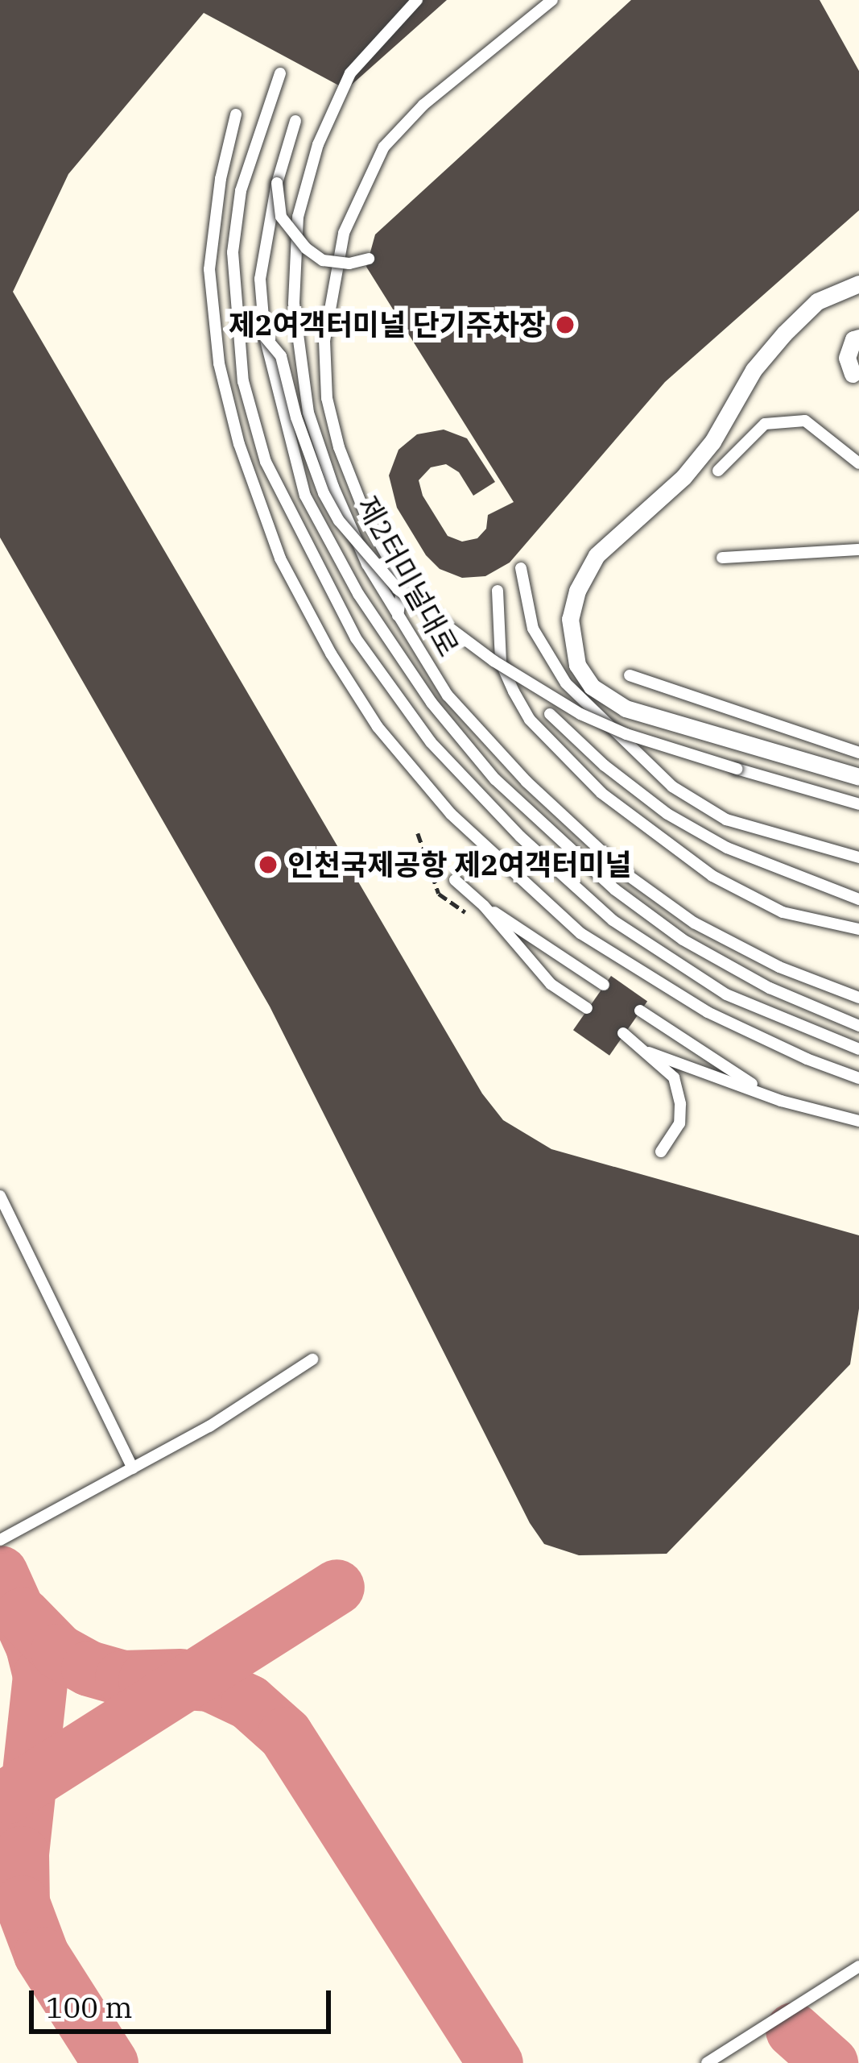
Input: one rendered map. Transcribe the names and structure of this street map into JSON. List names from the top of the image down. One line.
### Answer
{"streets":{"lane":["제2터미널대로"]},"places":["제2여객터미널 단기주차장","인천국제공항 제2여객터미널"],"scale_bar":"100 m"}
